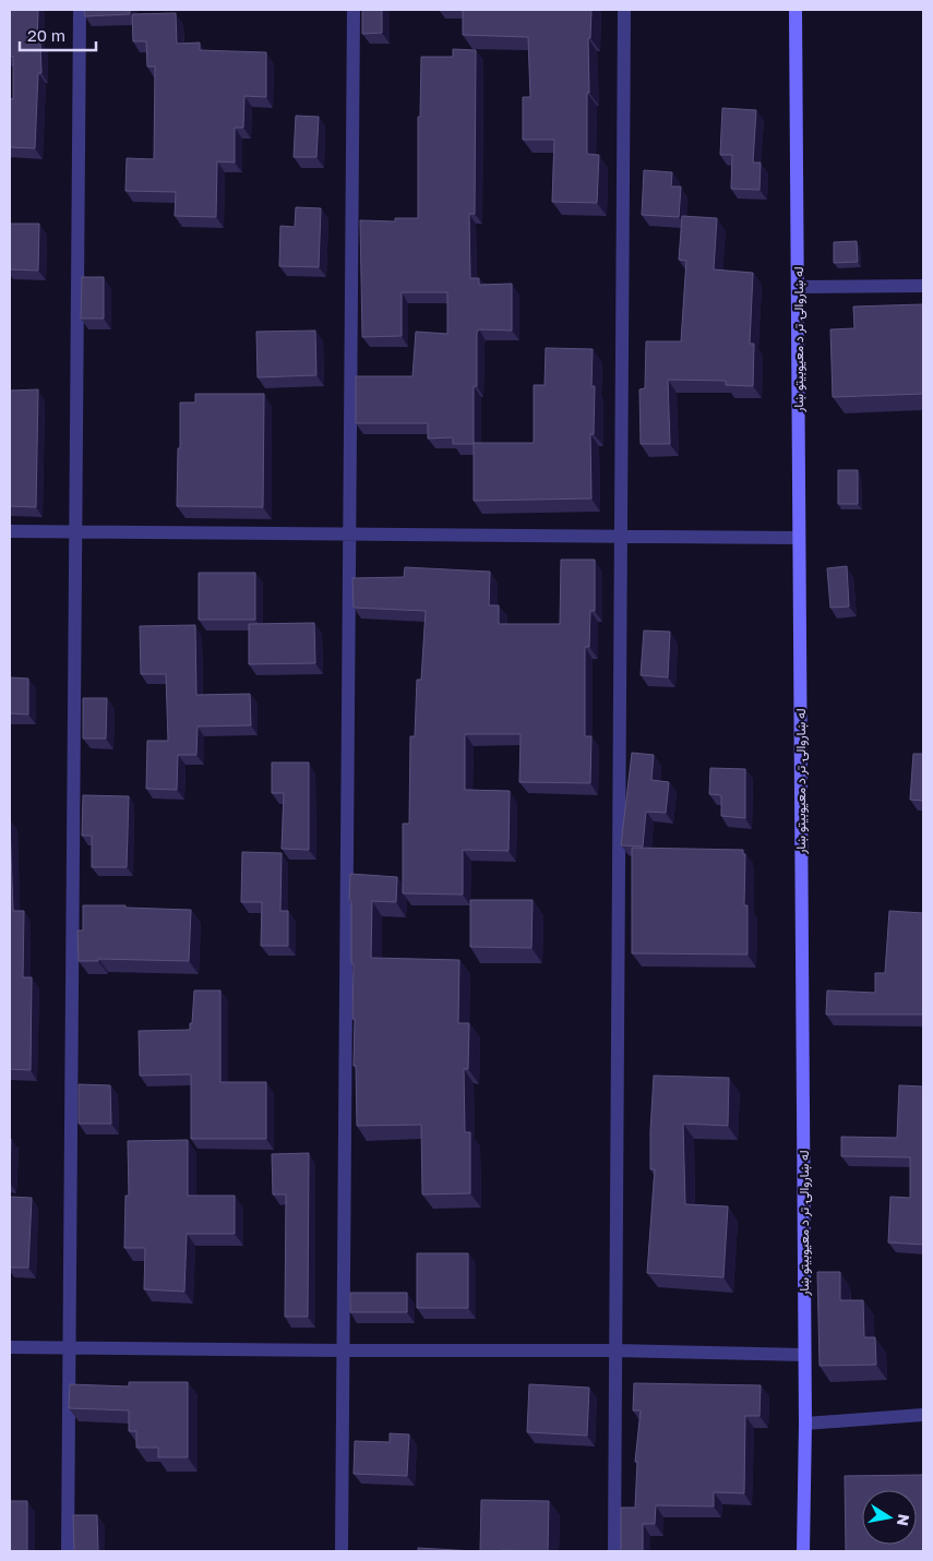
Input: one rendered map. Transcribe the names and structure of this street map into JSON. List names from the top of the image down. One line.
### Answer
{"streets":{"street":["له ښاروالۍ تر د معیوبیتو ښار"]},"scale_bar":"20 m","north":"right"}
